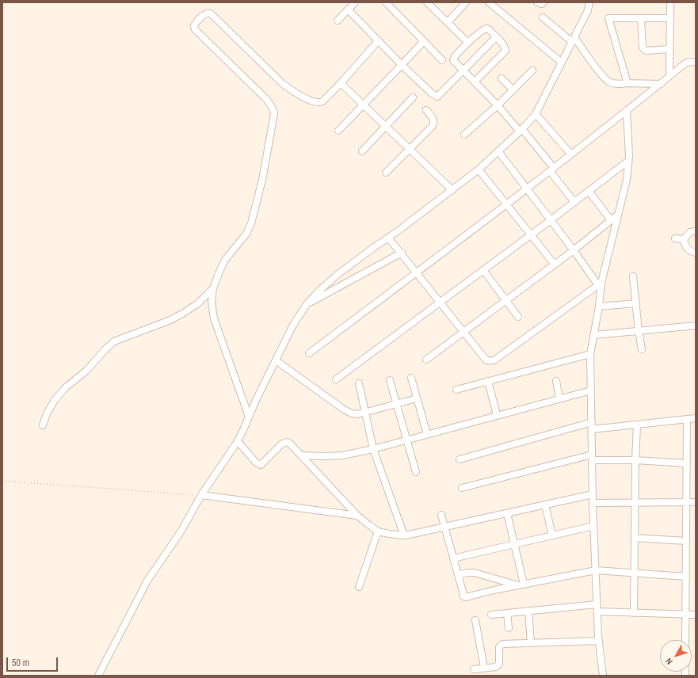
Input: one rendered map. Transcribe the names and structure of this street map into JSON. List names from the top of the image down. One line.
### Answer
{"scale_bar":"50 m","north":"bottom left"}
